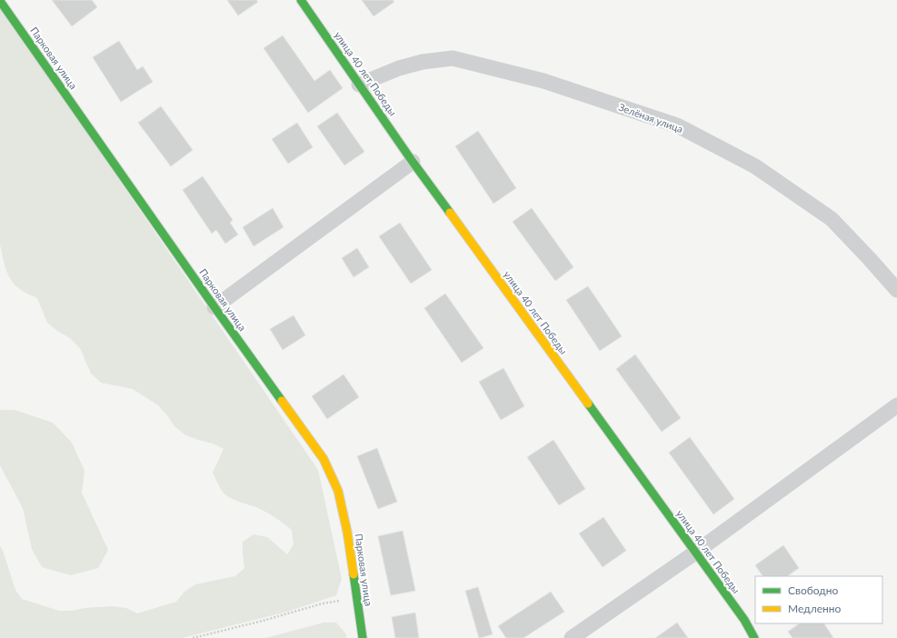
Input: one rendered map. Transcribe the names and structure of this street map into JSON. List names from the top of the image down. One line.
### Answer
{"streets":{"street":["Парковая улица","улица 40 лет Победы","Зелёная улица"]},"crossings":[["улица 40 лет Победы","Зелёная улица"]],"legend":["Свободно","Медленно"]}
